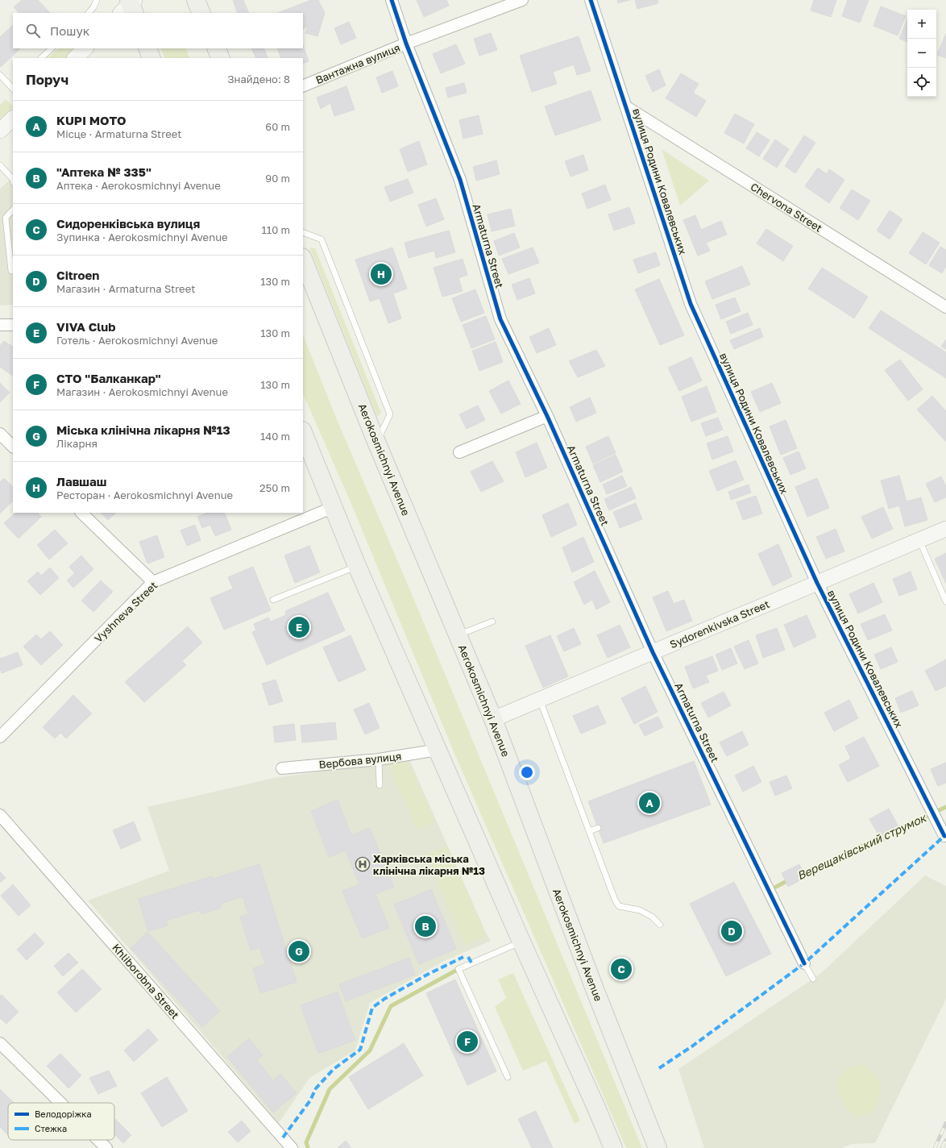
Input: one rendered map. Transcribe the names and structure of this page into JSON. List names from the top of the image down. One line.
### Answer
{"streets":{"main road":["Aerokosmichnyi Avenue","Sydorenkivska Street"],"street":["Вантажна вулиця","вулиця Родини Ковалевських","Chervona Street","Armaturna Street","Vyshneva Street","Вербова вулиця","Khliborobna Street"]},"crossings":[["Вантажна вулиця","Armaturna Street"],["вулиця Родини Ковалевських","Chervona Street"],["вулиця Родини Ковалевських","Sydorenkivska Street"],["Armaturna Street","Sydorenkivska Street"],["Aerokosmichnyi Avenue","Sydorenkivska Street"]],"water":["Верещаківський струмок"],"places":{"hospital":["Харківська міська клінічна лікарня №13"]},"legend":["Велодоріжка","Стежка"],"page":{"map_buttons":["+","−"],"search":"Пошук","heading":["Поруч","Знайдено: 8"],"list":[{"mark":"A","name":"KUPI MOTO","note":"Місце · Armaturna Street","value":"60 m"},{"mark":"B","name":"\"Аптека № 335\"","note":"Аптека · Aerokosmichnyi Avenue","value":"90 m"},{"mark":"C","name":"Сидоренківська вулиця","note":"Зупинка · Aerokosmichnyi Avenue","value":"110 m"},{"mark":"D","name":"Citroen","note":"Магазин · Armaturna Street","value":"130 m"},{"mark":"E","name":"VIVA Club","note":"Готель · Aerokosmichnyi Avenue","value":"130 m"},{"mark":"F","name":"СТО \"Балканкар\"","note":"Магазин · Aerokosmichnyi Avenue","value":"130 m"},{"mark":"G","name":"Міська клінічна лікарня №13","note":"Лікарня","value":"140 m"},{"mark":"H","name":"Лавшаш","note":"Ресторан · Aerokosmichnyi Avenue","value":"250 m"}],"pins":["H","E","A","B","D","G","C","F"]}}
